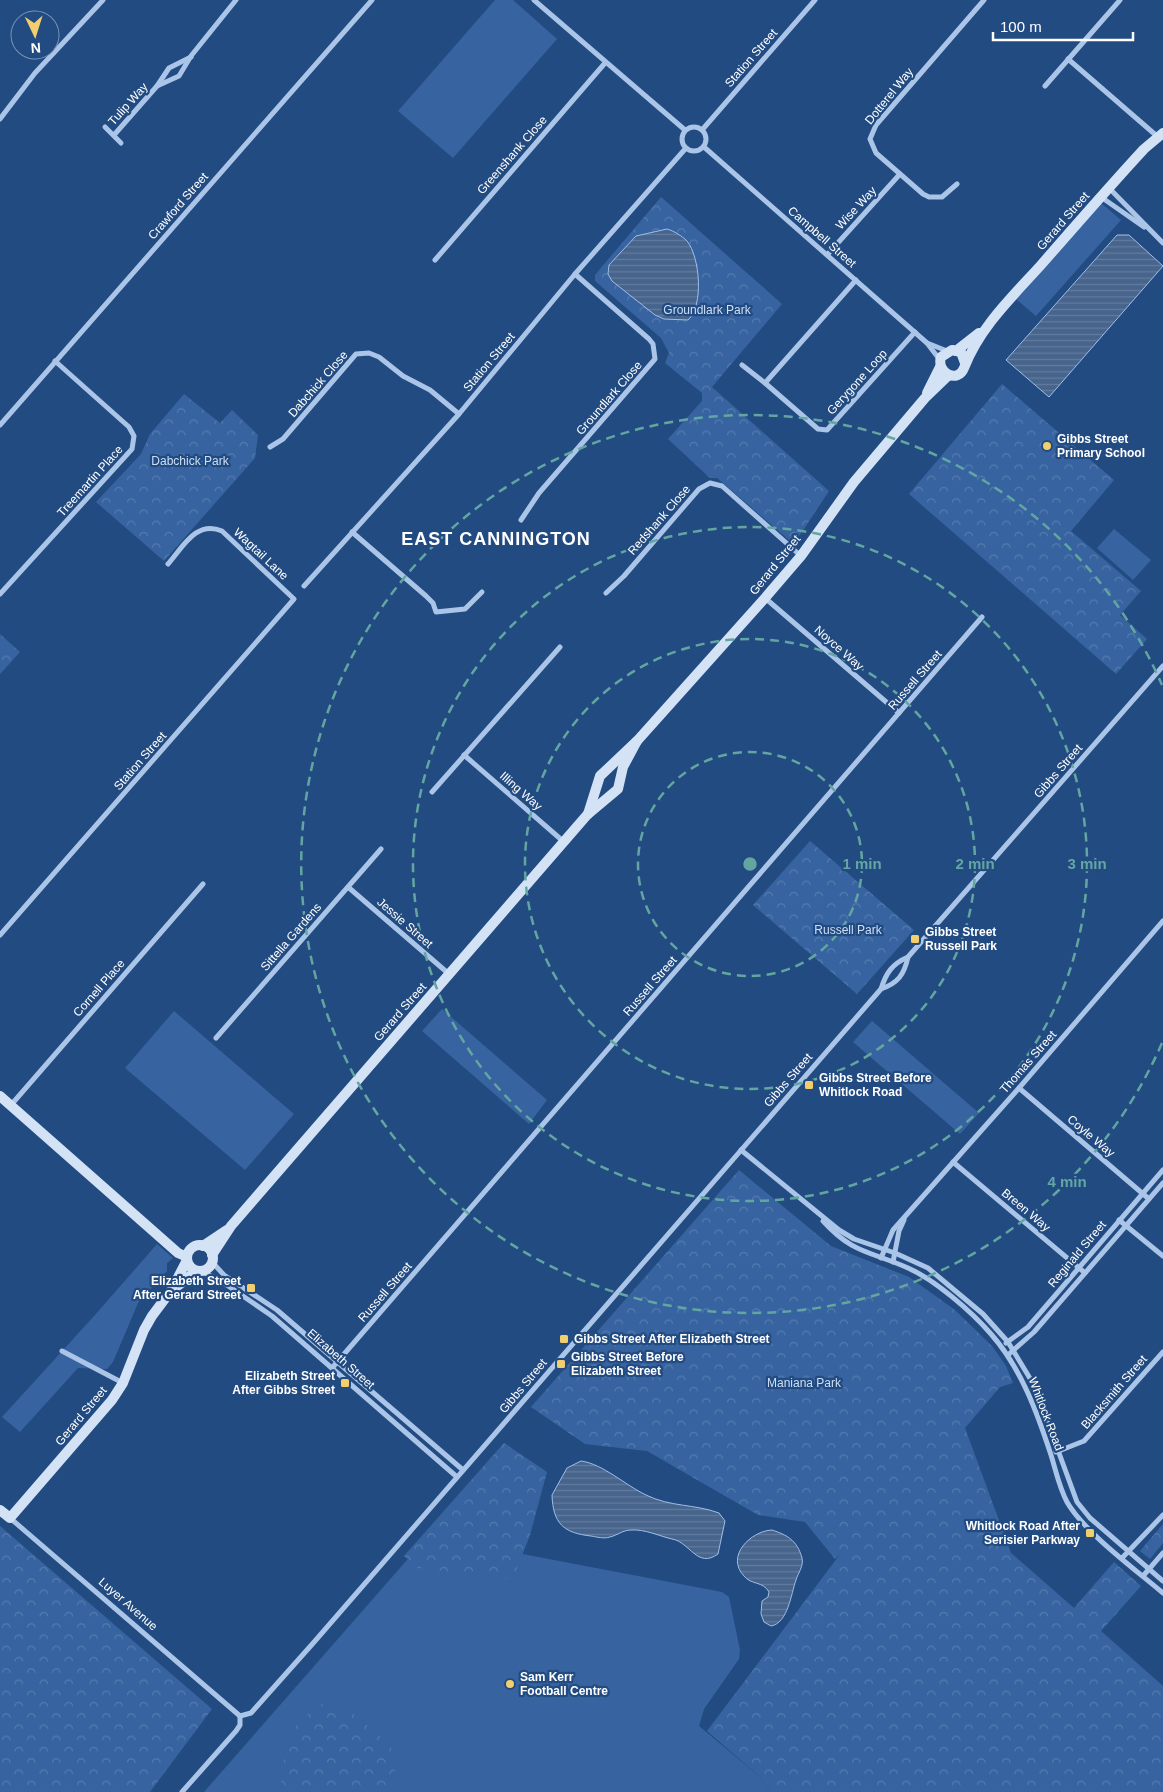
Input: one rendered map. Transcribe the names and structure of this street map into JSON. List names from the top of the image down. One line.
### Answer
{"streets":{"street":["Station Street","Dotterel Way","Tulip Way","Greenshank Close","Crawford Street","Wise Way","Gerard Street","Campbell Street","Gerygone Loop","Dabchick Close","Groundlark Close","Treemartin Place","Redshank Close","Wagtail Lane","Noyce Way","Russell Street","Gibbs Street","Illing Way","Jessie Street","Sittella Gardens","Cornell Place","Thomas Street","Coyle Way","Breen Way","Reginald Street","Elizabeth Street","Blacksmith Street","Whitlock Road","Luyer Avenue"]},"crossings":[["Station Street","Campbell Street"],["Station Street","Dabchick Close"],["Station Street","Groundlark Close"],["Station Street","Wagtail Lane"],["Dotterel Way","Wise Way"],["Crawford Street","Treemartin Place"],["Wise Way","Campbell Street"],["Gerard Street","Campbell Street"],["Gerard Street","Redshank Close"],["Gerard Street","Noyce Way"],["Gerard Street","Illing Way"],["Gerard Street","Jessie Street"],["Gerard Street","Elizabeth Street"],["Gerard Street","Luyer Avenue"],["Campbell Street","Gerygone Loop"],["Noyce Way","Russell Street"],["Russell Street","Elizabeth Street"],["Gibbs Street","Elizabeth Street"],["Gibbs Street","Whitlock Road"],["Gibbs Street","Luyer Avenue"],["Jessie Street","Sittella Gardens"],["Thomas Street","Coyle Way"],["Thomas Street","Breen Way"],["Thomas Street","Whitlock Road"],["Coyle Way","Reginald Street"],["Breen Way","Reginald Street"],["Reginald Street","Whitlock Road"],["Blacksmith Street","Whitlock Road"]],"districts":["EAST CANNINGTON"],"parks":["Groundlark Park","Dabchick Park","Russell Park","Maniana Park"],"places":{"other":["Gibbs Street Primary School","Sam Kerr Football Centre"],"transit":["Gibbs Street Russell Park","Gibbs Street Before Whitlock Road","Elizabeth Street After Gerard Street","Gibbs Street After Elizabeth Street","Gibbs Street Before Elizabeth Street","Elizabeth Street After Gibbs Street","Whitlock Road After Serisier Parkway"]},"scale_bar":"100 m","north":"bottom","rings":["1 min","2 min","3 min","4 min"]}
